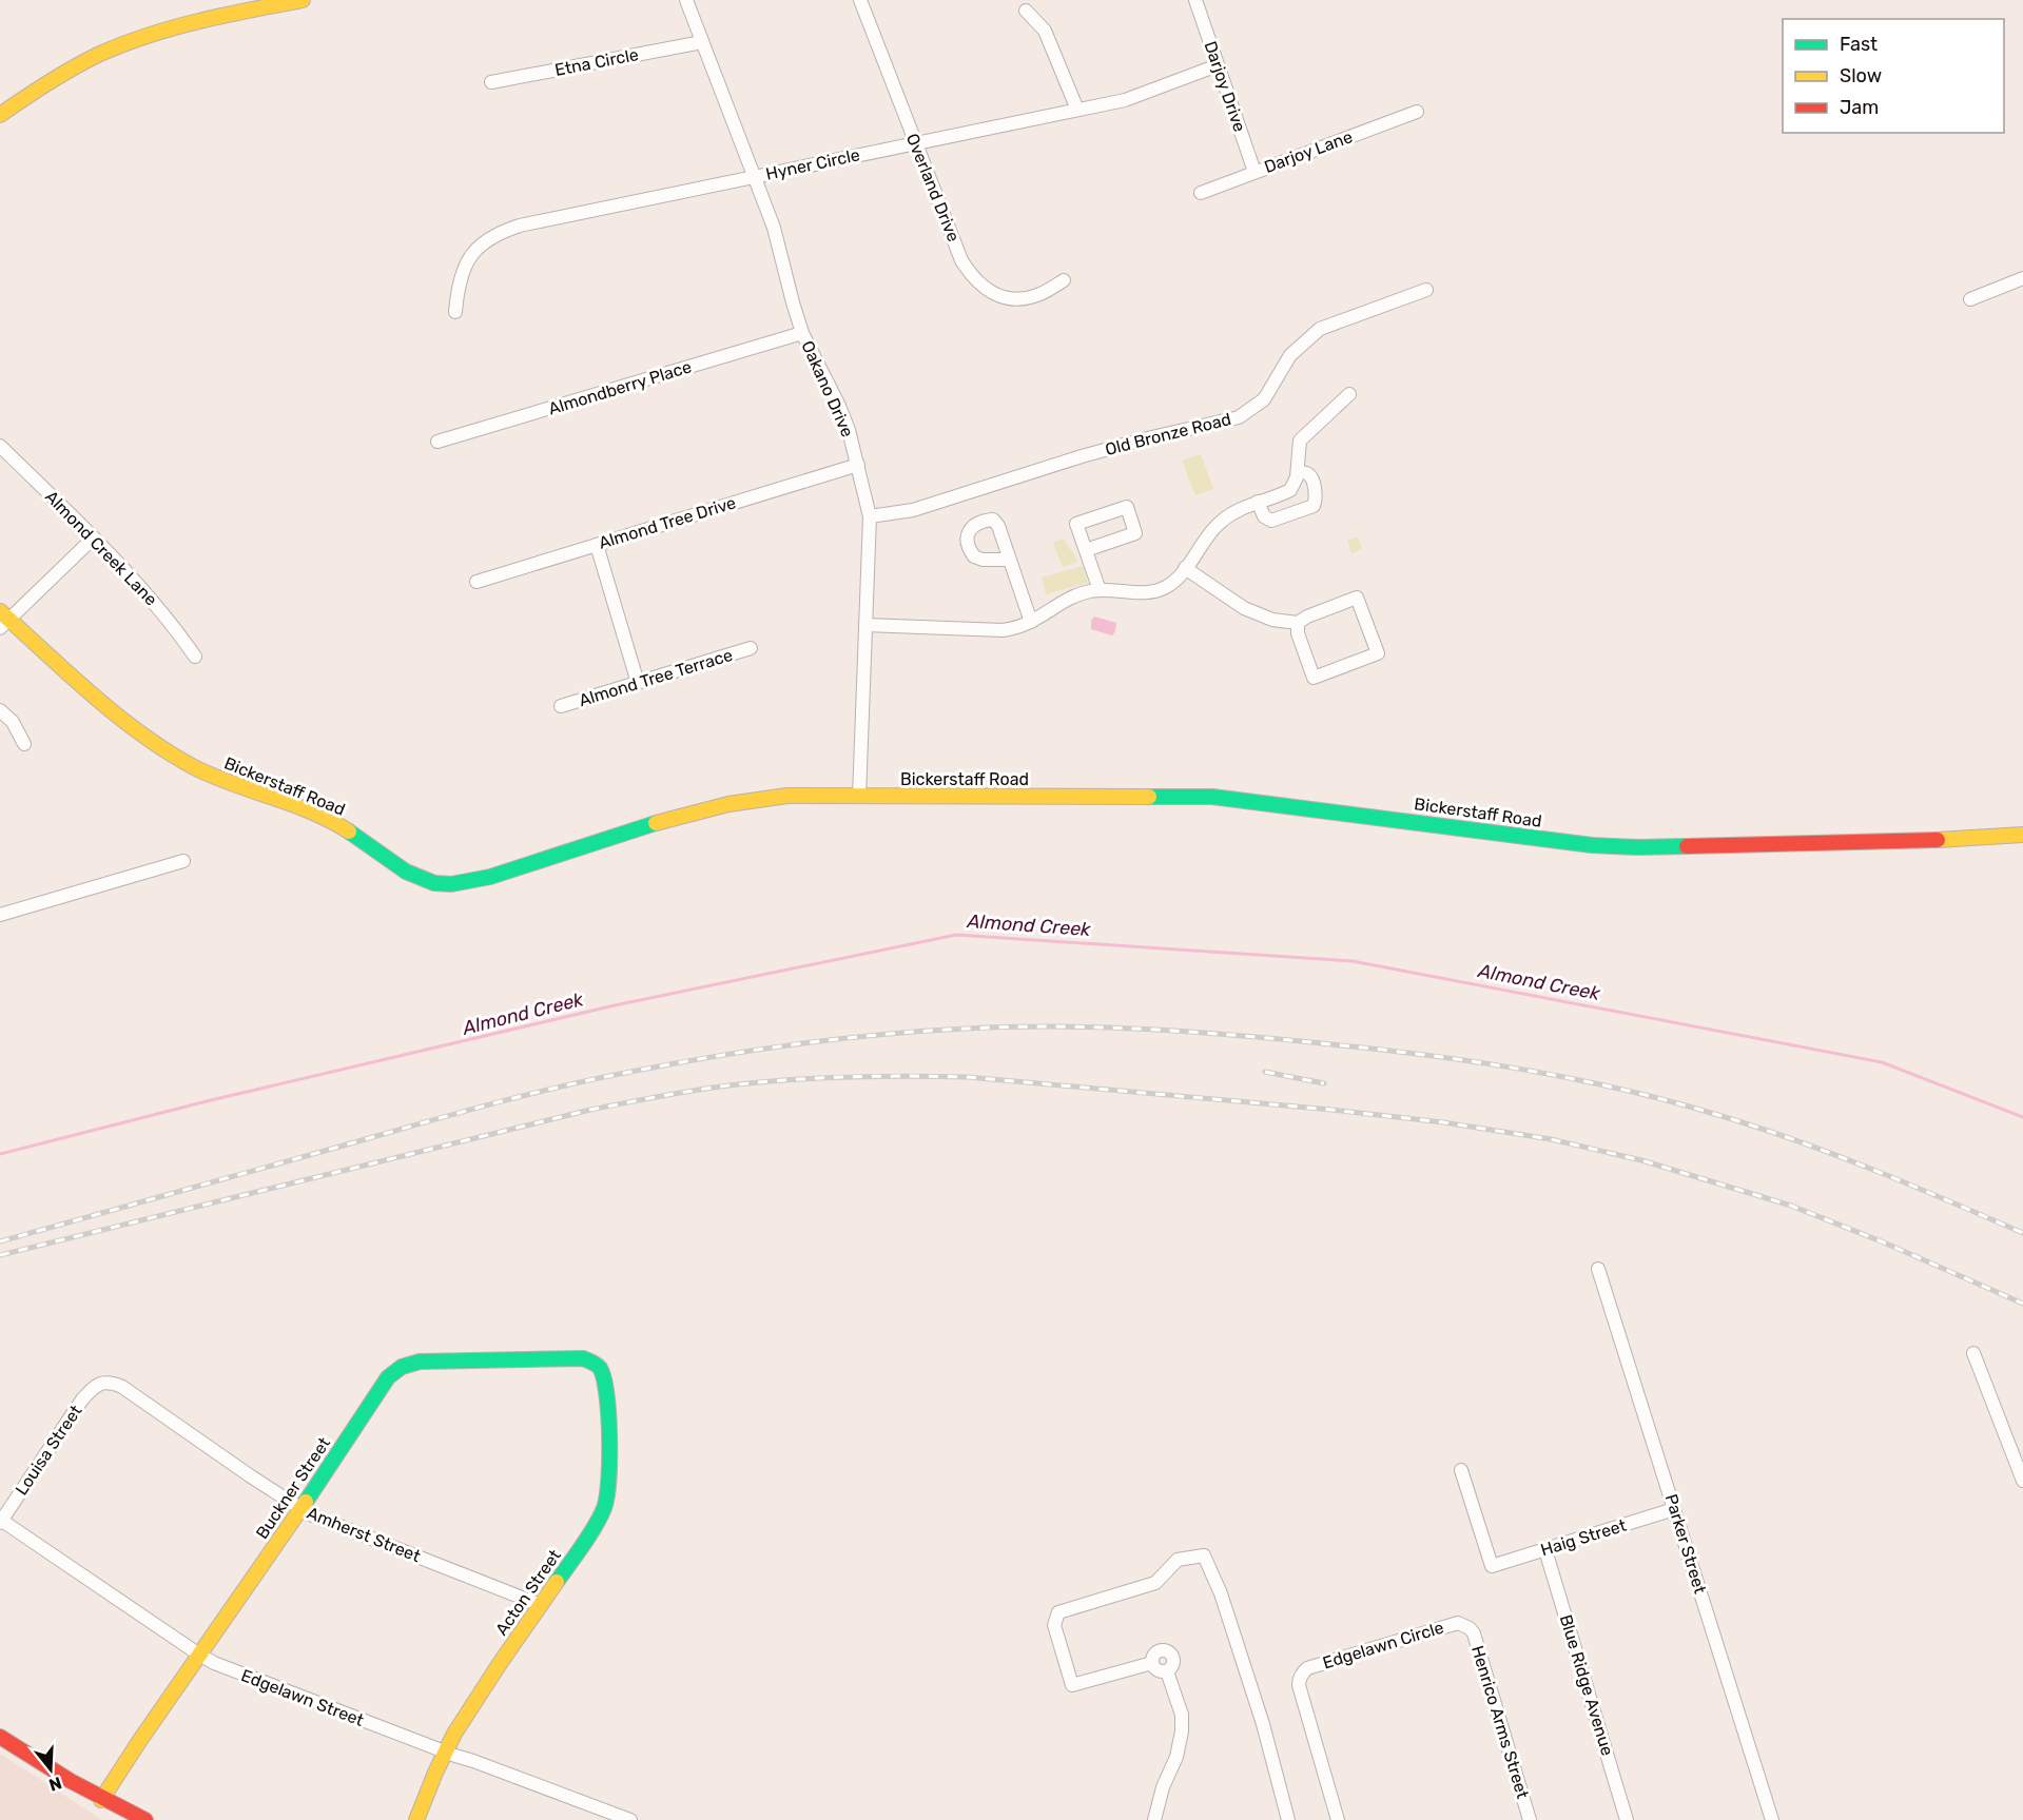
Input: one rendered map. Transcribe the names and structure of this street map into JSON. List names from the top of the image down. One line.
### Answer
{"streets":{"street":["Etna Circle","Darjoy Drive","Darjoy Lane","Hyner Circle","Overland Drive","Almondberry Place","Oakano Drive","Old Bronze Road","Almond Tree Drive","Almond Creek Lane","Almond Tree Terrace","Bickerstaff Road","Louisa Street","Buckner Street","Amherst Street","Haig Street","Parker Street","Acton Street","Edgelawn Circle","Blue Ridge Avenue","Edgelawn Street","Henrico Arms Street"]},"crossings":[["Etna Circle","Oakano Drive"],["Darjoy Drive","Darjoy Lane"],["Darjoy Drive","Hyner Circle"],["Hyner Circle","Overland Drive"],["Hyner Circle","Oakano Drive"],["Almondberry Place","Oakano Drive"],["Oakano Drive","Old Bronze Road"],["Oakano Drive","Almond Tree Drive"],["Oakano Drive","Bickerstaff Road"],["Louisa Street","Amherst Street"],["Louisa Street","Edgelawn Street"],["Buckner Street","Amherst Street"],["Buckner Street","Acton Street"],["Buckner Street","Edgelawn Street"],["Amherst Street","Acton Street"],["Haig Street","Parker Street"],["Haig Street","Blue Ridge Avenue"],["Acton Street","Edgelawn Street"],["Edgelawn Circle","Henrico Arms Street"]],"water":["Almond Creek"],"legend":["Fast","Slow","Jam"],"north":"bottom"}
